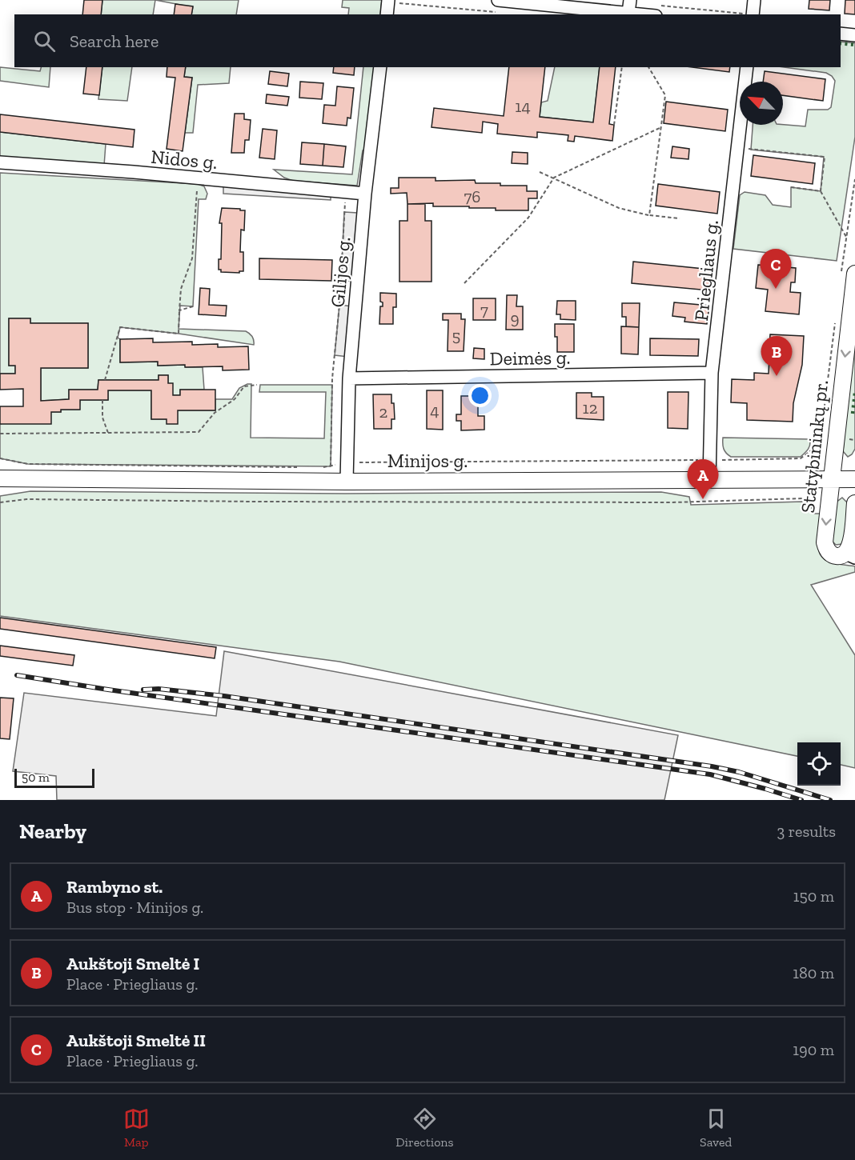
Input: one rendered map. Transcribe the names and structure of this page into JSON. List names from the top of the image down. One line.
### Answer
{"streets":{"main road":["Statybininkų pr.","Minijos g."],"street":["Nidos g.","Priegliaus g.","Gilijos g.","Deimės g."]},"crossings":[["Nidos g.","Gilijos g."],["Priegliaus g.","Deimės g."],["Priegliaus g.","Minijos g."],["Gilijos g.","Deimės g."],["Gilijos g.","Minijos g."],["Statybininkų pr.","Minijos g."]],"one_way":["Statybininkų pr."],"house_numbers":["14","76","7","9","5","12","4","2"],"scale_bar":"50 m","north":"top left","page":{"search":"Search here","pins":["C","B","A"],"scale":"50 m","heading":["Nearby","3 results"],"list":[{"mark":"A","name":"Rambyno st.","note":"Bus stop · Minijos g.","value":"150 m"},{"mark":"B","name":"Aukštoji Smeltė I","note":"Place · Priegliaus g.","value":"180 m"},{"mark":"C","name":"Aukštoji Smeltė II","note":"Place · Priegliaus g.","value":"190 m"}],"nav":["Map","Directions","Saved"]}}
